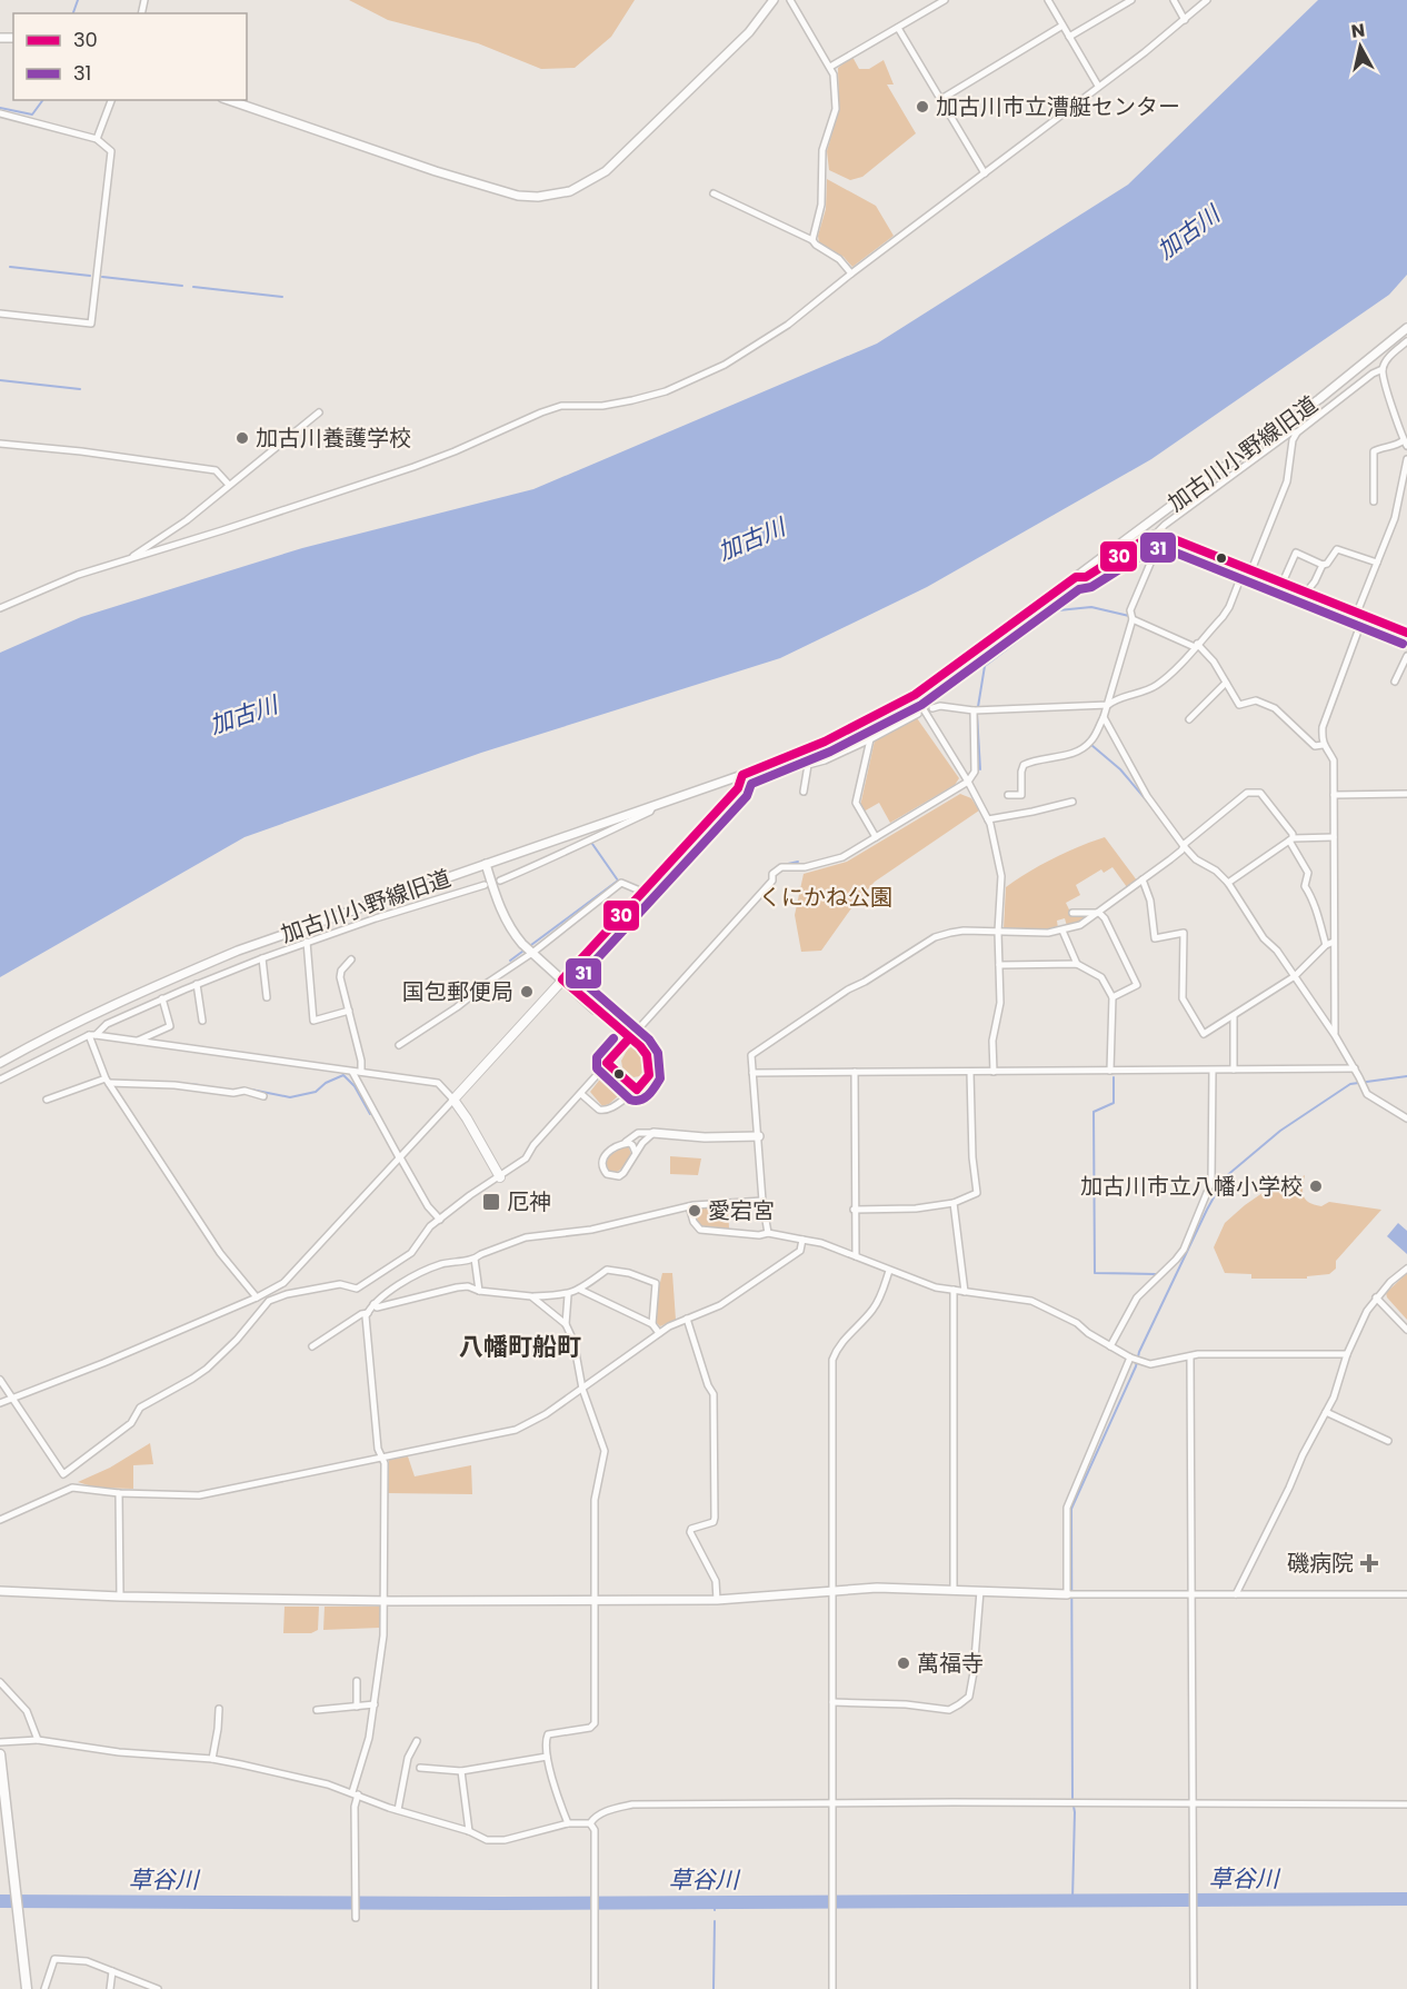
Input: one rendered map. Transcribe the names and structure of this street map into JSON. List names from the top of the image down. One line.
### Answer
{"streets":{"street":["加古川小野線旧道"]},"districts":["八幡町船町"],"water":["加古川","草谷川"],"parks":["くにかね公園"],"places":{"other":["加古川市立漕艇センター","加古川養護学校","国包郵便局","加古川市立八幡小学校","愛宕宮","萬福寺"],"transit":["厄神"],"health":["磯病院"]},"lines":["transit line 30","transit line 31"],"legend":["30","31"],"north":"top"}
